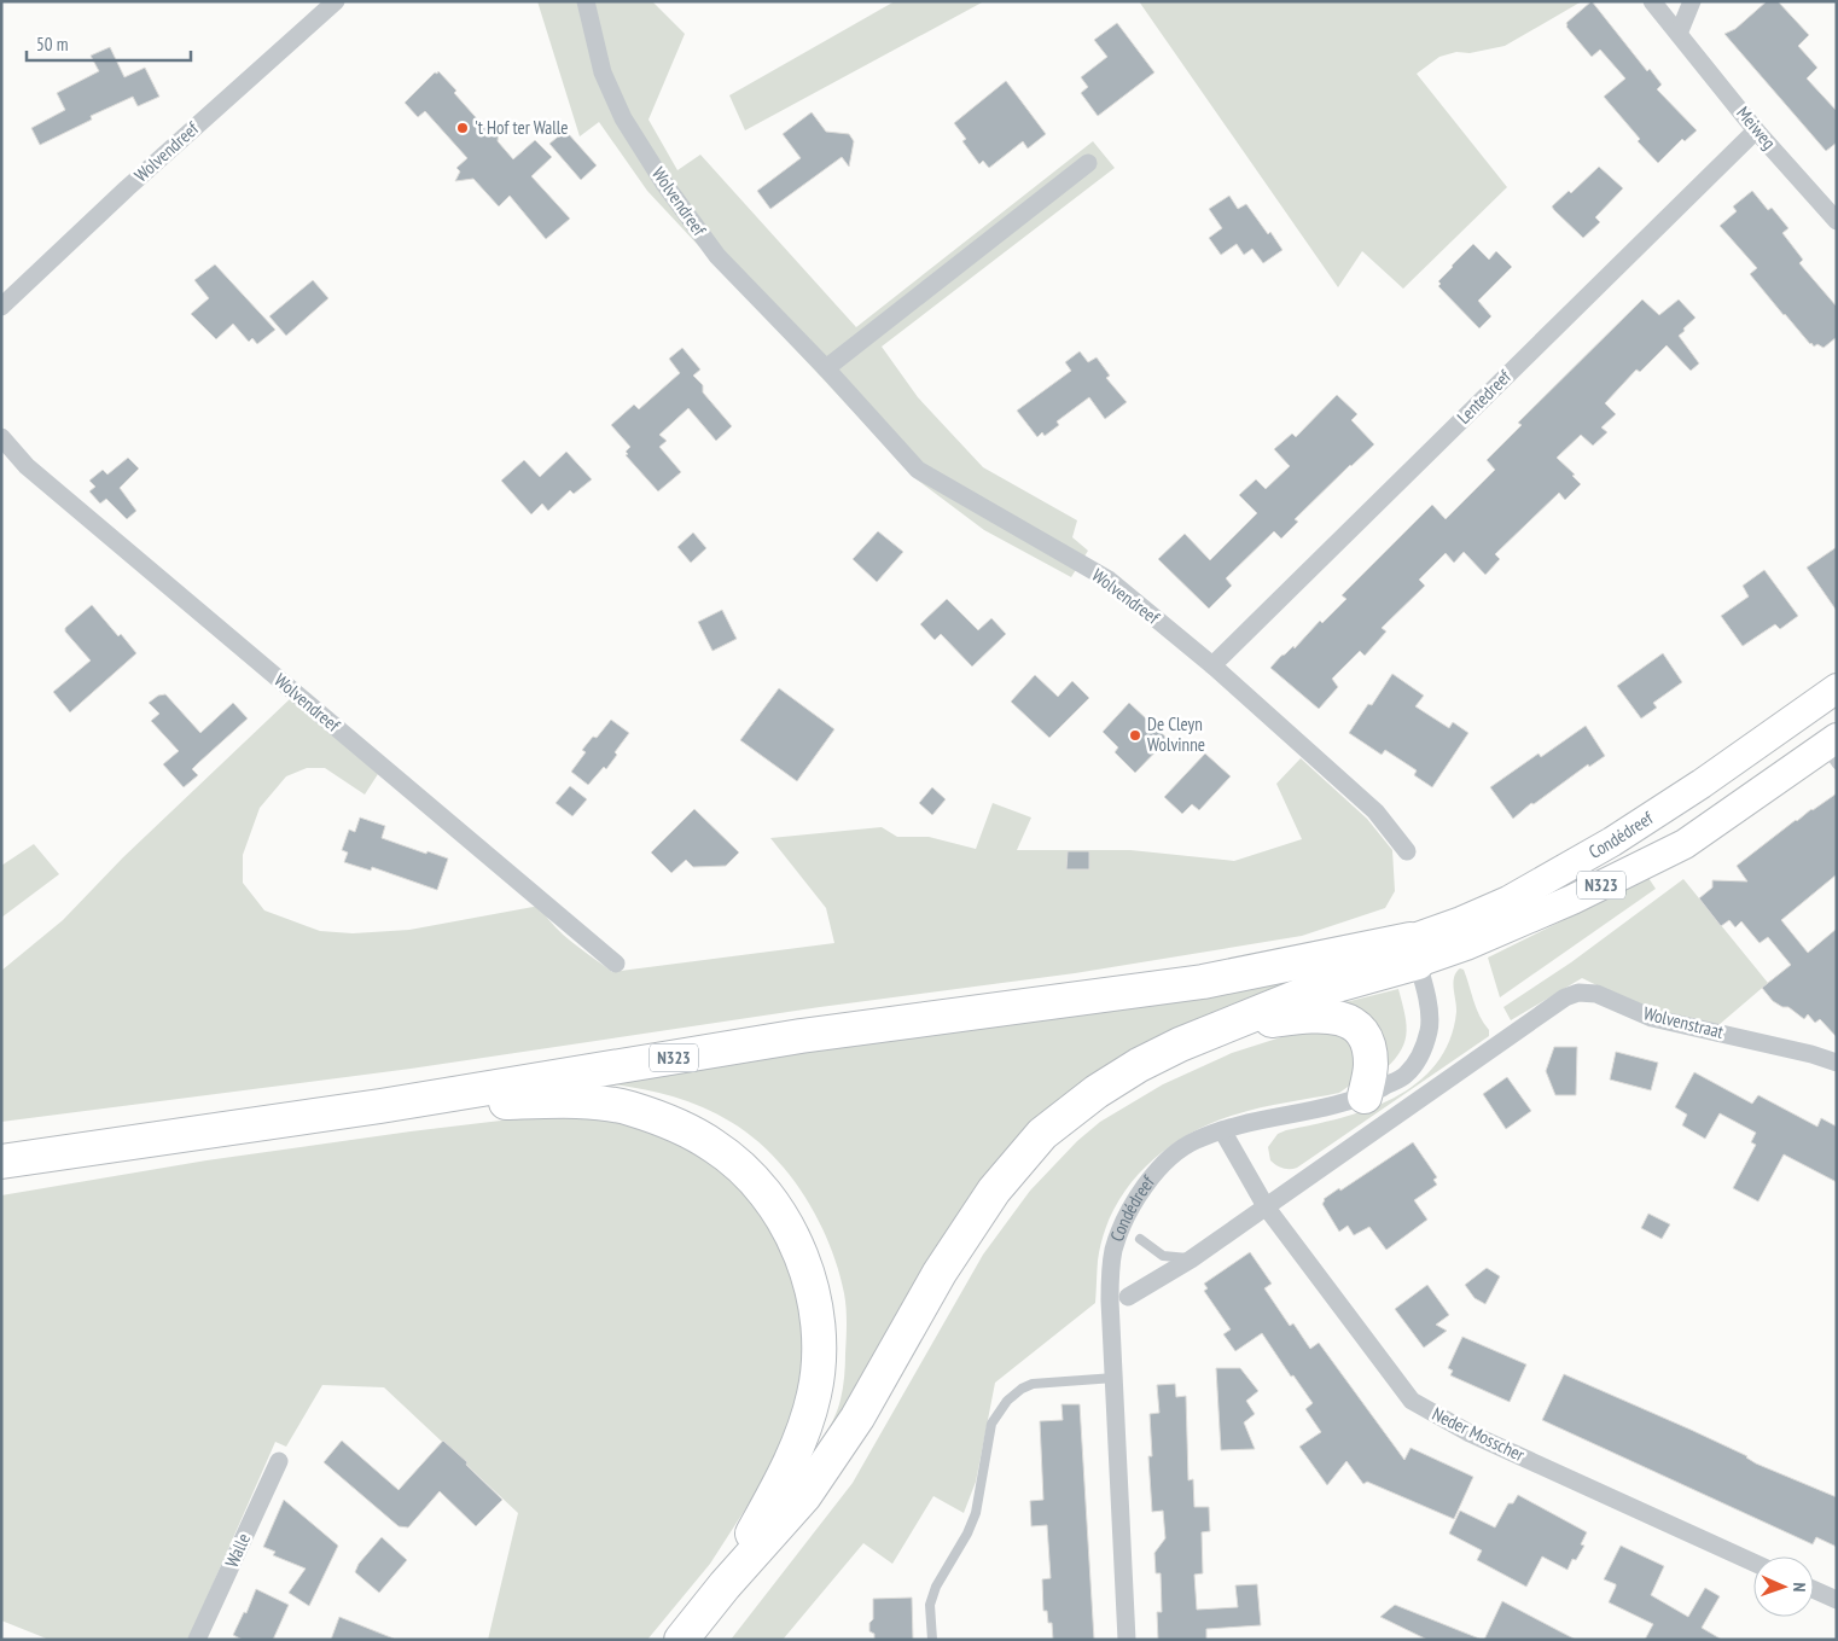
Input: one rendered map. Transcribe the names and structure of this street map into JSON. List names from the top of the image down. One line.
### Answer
{"streets":{"highway":["N323"],"main road":["Condédreef"],"street":["Meiweg","Wolvendreef","Lentedreef","Wolvenstraat","Neder Mosscher","Walle"]},"crossings":[["Meiweg","Lentedreef"],["Wolvendreef","Lentedreef"],["Condédreef","N323"],["Condédreef","Neder Mosscher"],["Wolvenstraat","Neder Mosscher"]],"places":["'t Hof ter Walle","De Cleyn Wolvinne"],"scale_bar":"50 m","north":"right"}
